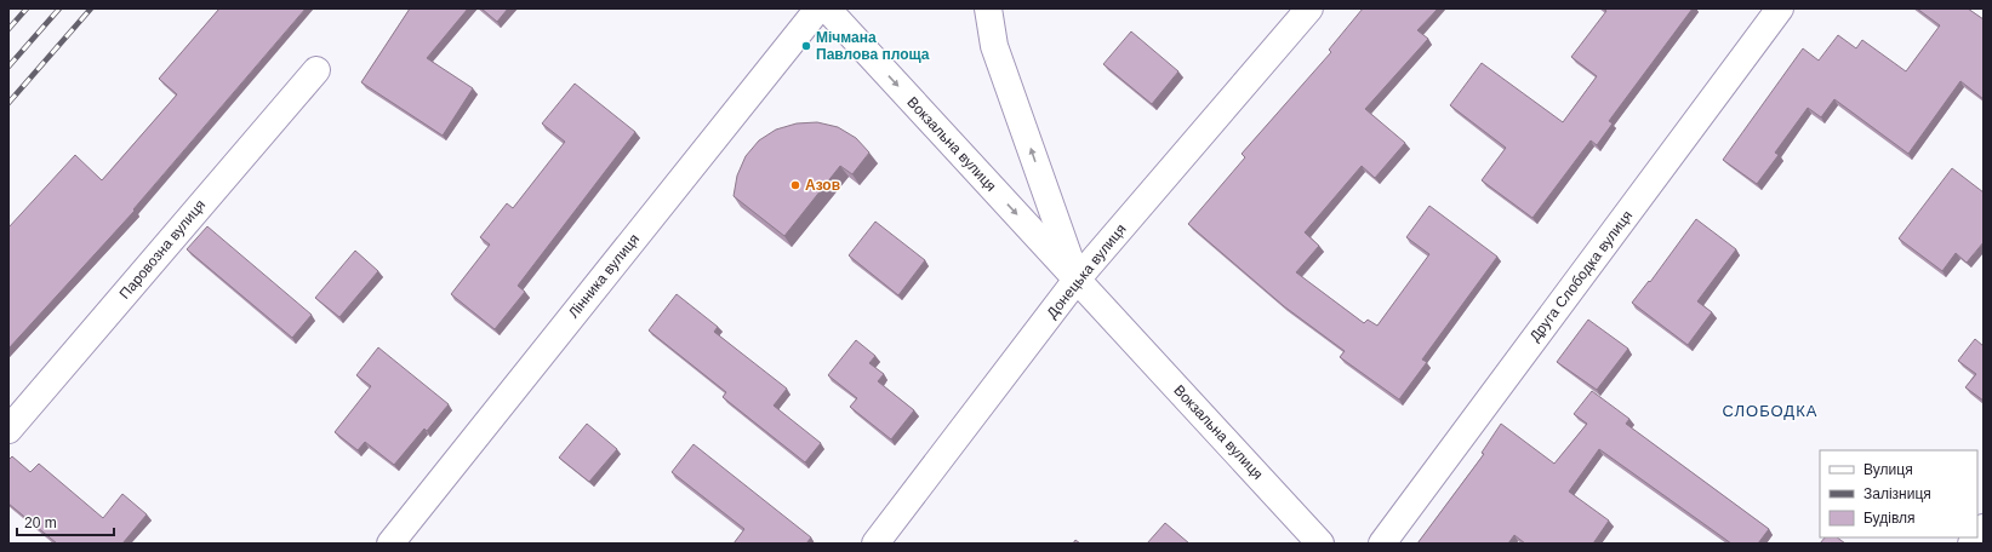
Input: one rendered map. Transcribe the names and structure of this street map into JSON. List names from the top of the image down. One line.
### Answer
{"streets":{"street":["Вокзальна вулиця","Паровозна вулиця","Донецька вулиця","Лінника вулиця","Друга Слободка вулиця"]},"crossings":[["Вокзальна вулиця","Донецька вулиця"]],"districts":["СЛОБОДКА"],"places":["Мічмана Павлова площа","Азов"],"legend":["Вулиця","Залізниця","Будівля"],"scale_bar":"20 m"}
